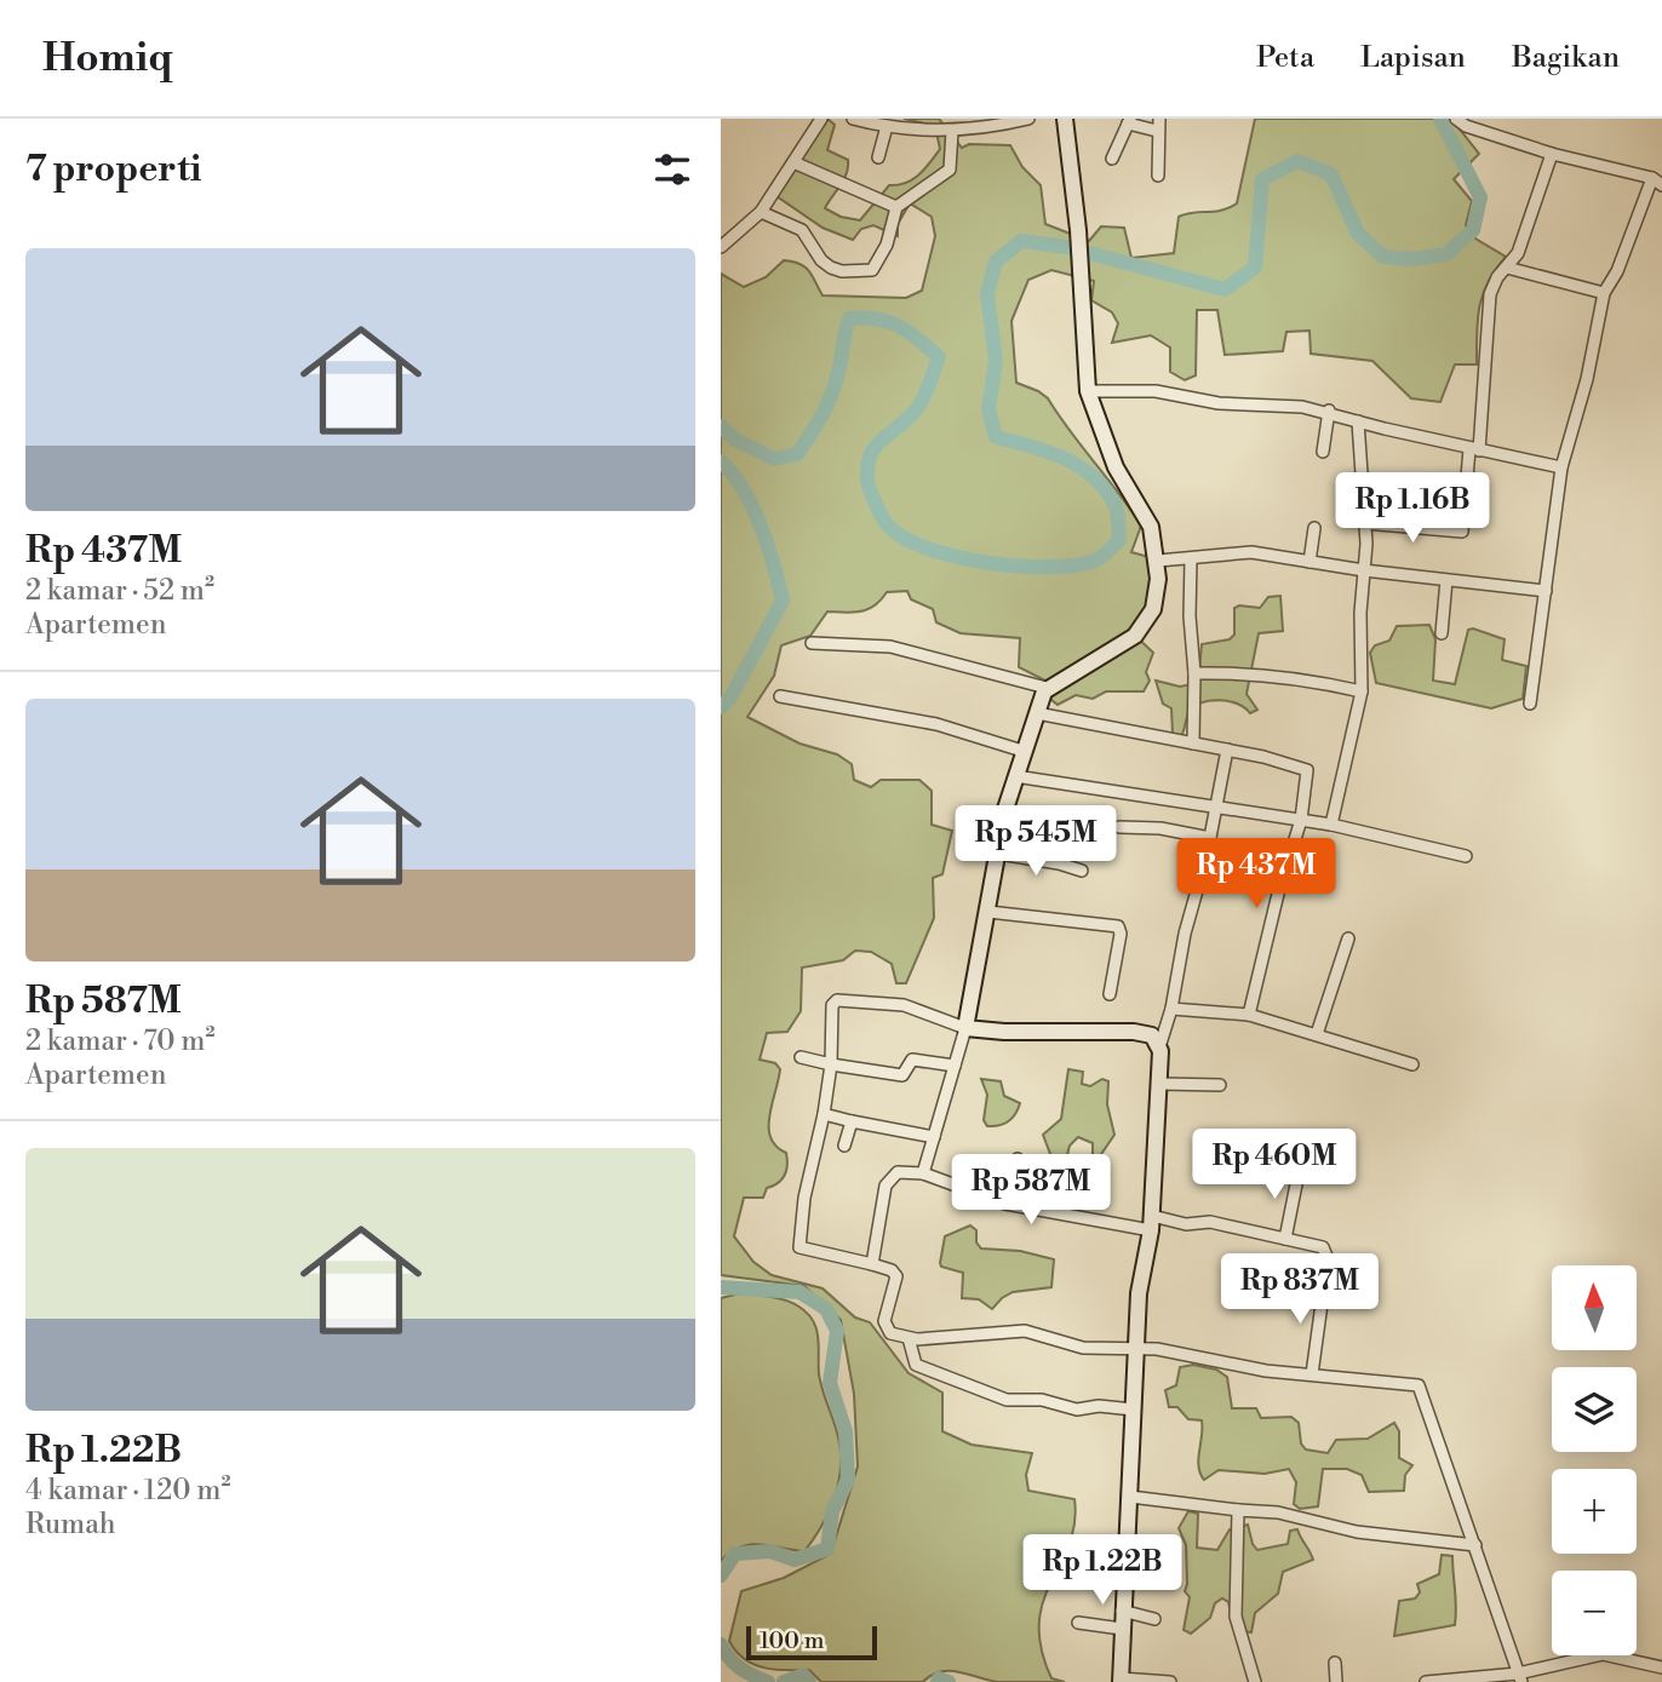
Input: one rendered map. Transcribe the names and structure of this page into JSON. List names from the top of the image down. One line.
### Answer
{"scale_bar":"100 m","north":"top","page":{"header":"Homiq","nav":["Peta","Lapisan","Bagikan"],"heading":"7 properti","list":[{"name":"Rp 437M","note":"2 kamar · 52 m² · Apartemen"},{"name":"Rp 587M","note":"2 kamar · 70 m² · Apartemen"},{"name":"Rp 1.22B","note":"4 kamar · 120 m² · Rumah"}],"price":["Rp 1.16B","Rp 545M","Rp 437M","Rp 460M","Rp 587M","Rp 837M","Rp 1.22B"],"map_buttons":["+","−"],"scale":"100 m"}}
